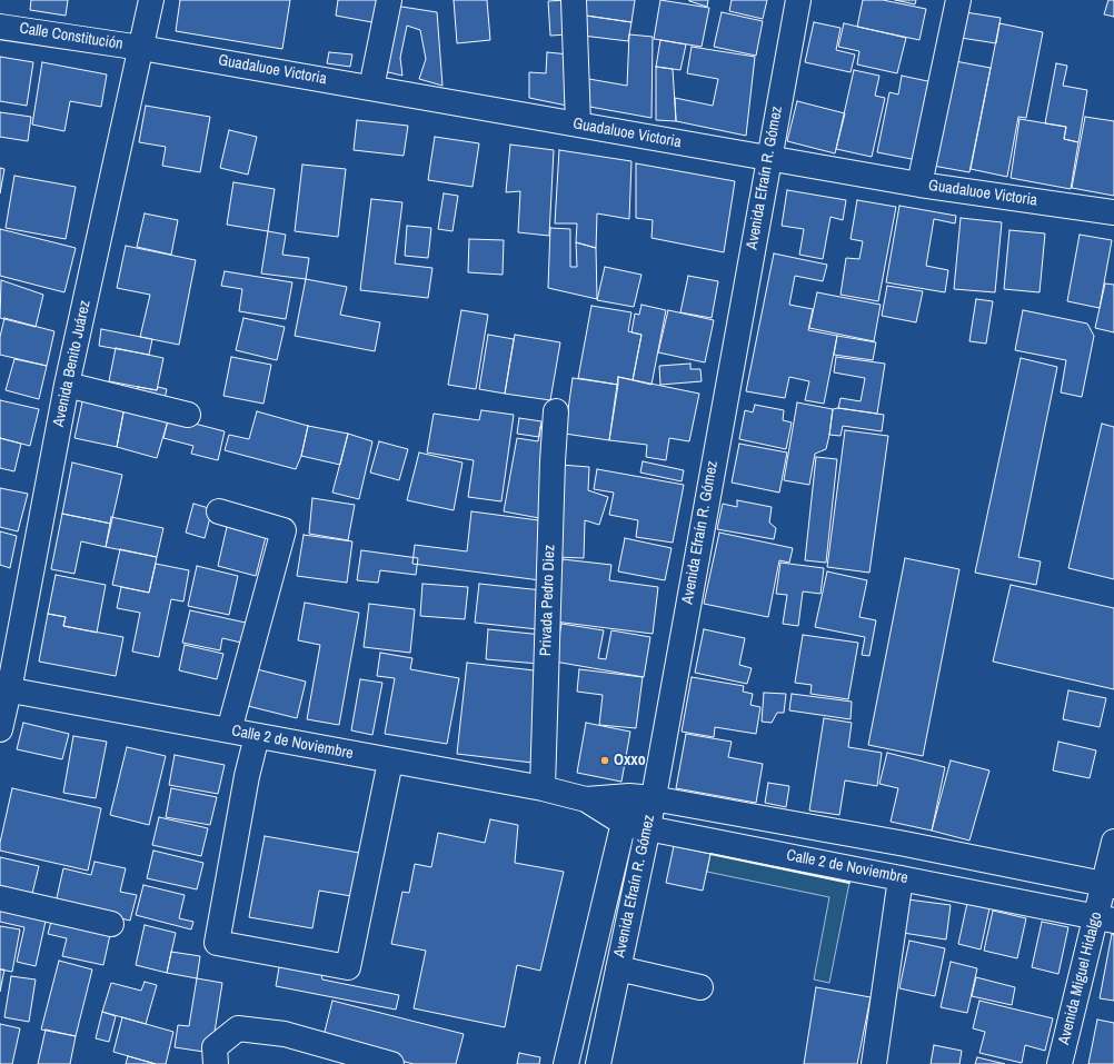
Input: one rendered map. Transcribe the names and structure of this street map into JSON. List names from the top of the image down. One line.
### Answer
{"streets":{"street":["Calle Constitución","Guadaluoe Victoria","Avenida Efraín R. Gómez","Avenida Benito Juárez","Privada Pedro Diez","Calle 2 de Noviembre","Avenida Miguel Hidalgo"]},"crossings":[["Calle Constitución","Guadaluoe Victoria"],["Calle Constitución","Avenida Benito Juárez"],["Guadaluoe Victoria","Avenida Efraín R. Gómez"],["Guadaluoe Victoria","Avenida Benito Juárez"],["Avenida Efraín R. Gómez","Calle 2 de Noviembre"],["Avenida Benito Juárez","Calle 2 de Noviembre"],["Privada Pedro Diez","Calle 2 de Noviembre"],["Calle 2 de Noviembre","Avenida Miguel Hidalgo"]],"places":["Oxxo"]}
